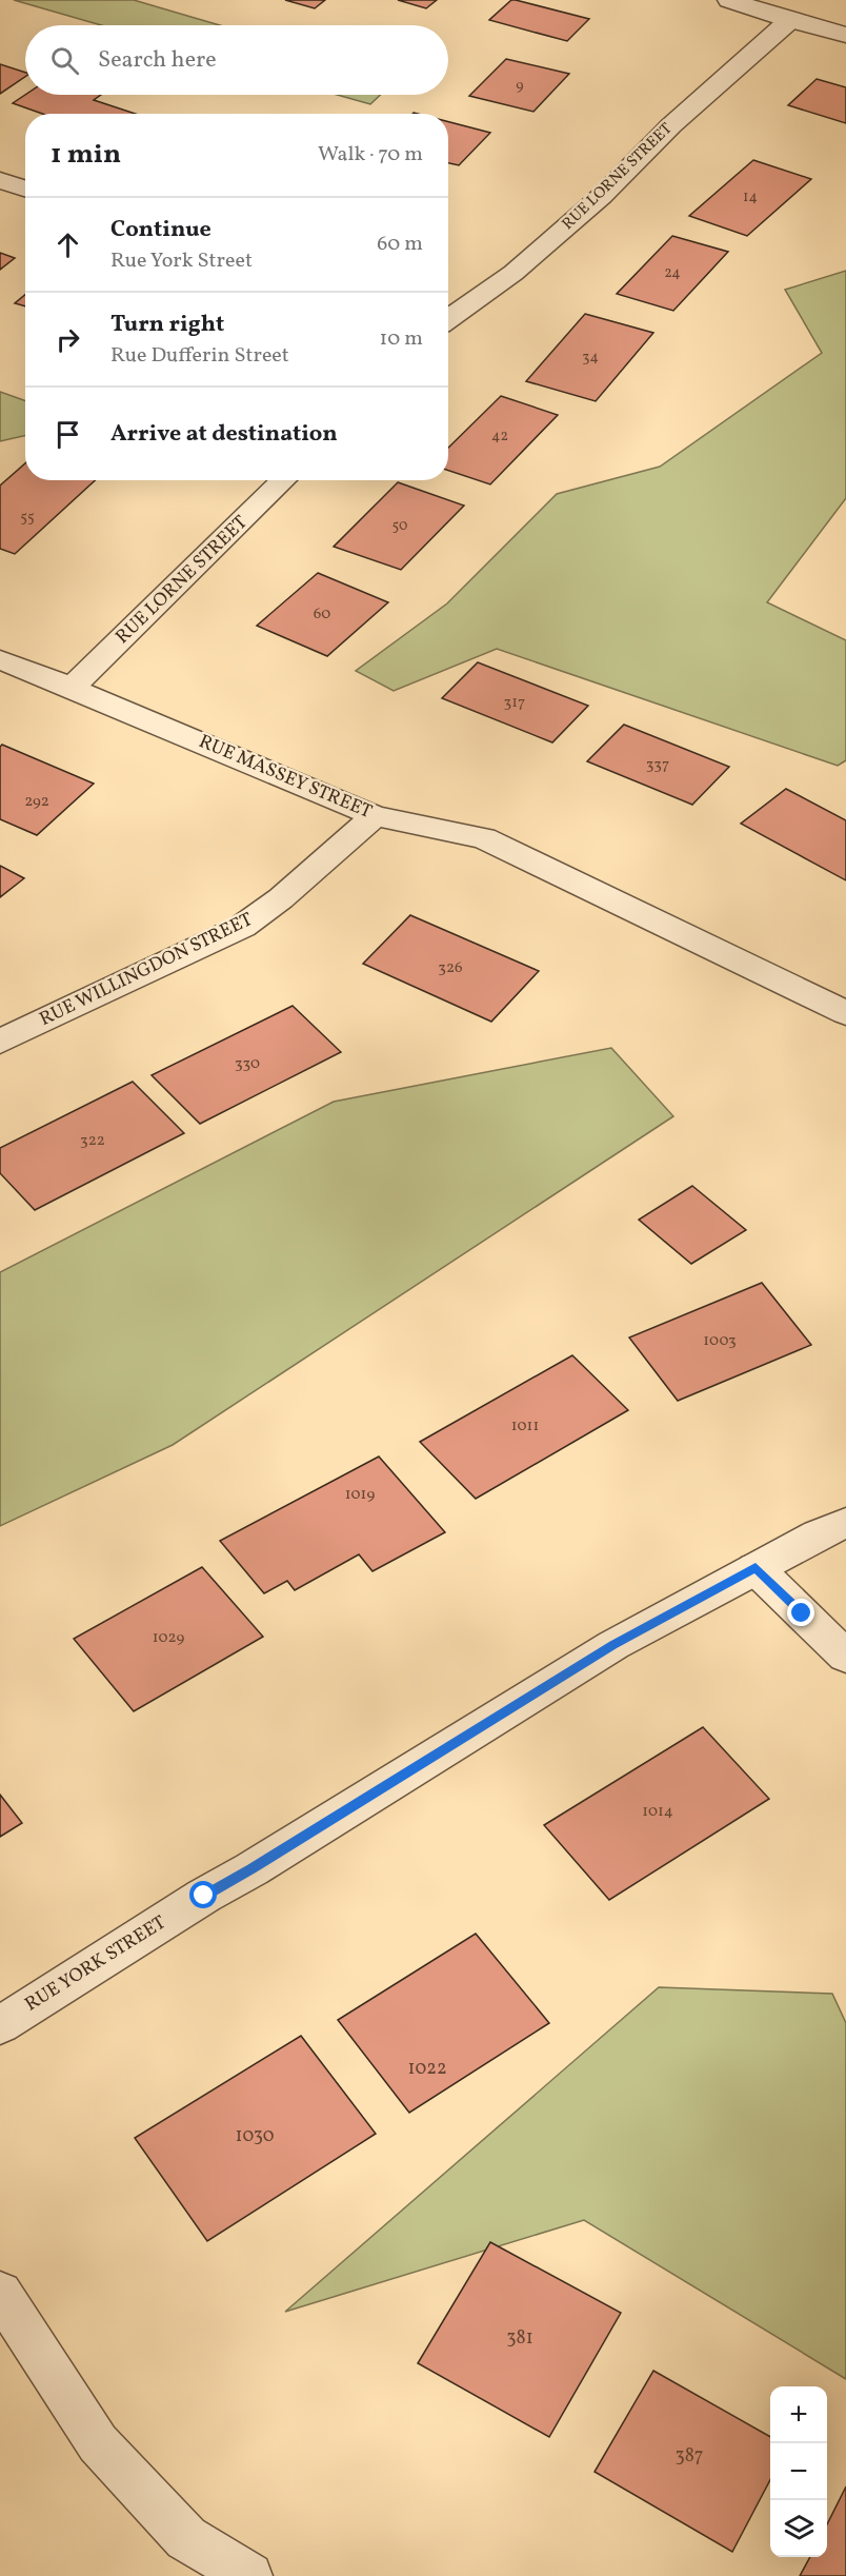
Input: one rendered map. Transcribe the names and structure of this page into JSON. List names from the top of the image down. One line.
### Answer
{"streets":{"street":["RUE LORNE STREET","RUE MASSEY STREET","RUE WILLINGDON STREET","RUE YORK STREET"]},"crossings":[["RUE LORNE STREET","RUE MASSEY STREET"],["RUE MASSEY STREET","RUE WILLINGDON STREET"]],"house_numbers":["9","14","24","34","42","55","50","60","317","337","292","326","330","322","1003","1011","1019","1029","1014","1022","1030","381","387"],"page":{"search":"Search here","heading":["1 min","Walk · 70 m"],"list":[["Continue","Rue York Street","60 m"],["Turn right","Rue Dufferin Street","10 m"],"Arrive at destination"],"map_buttons":["+","−"]}}
